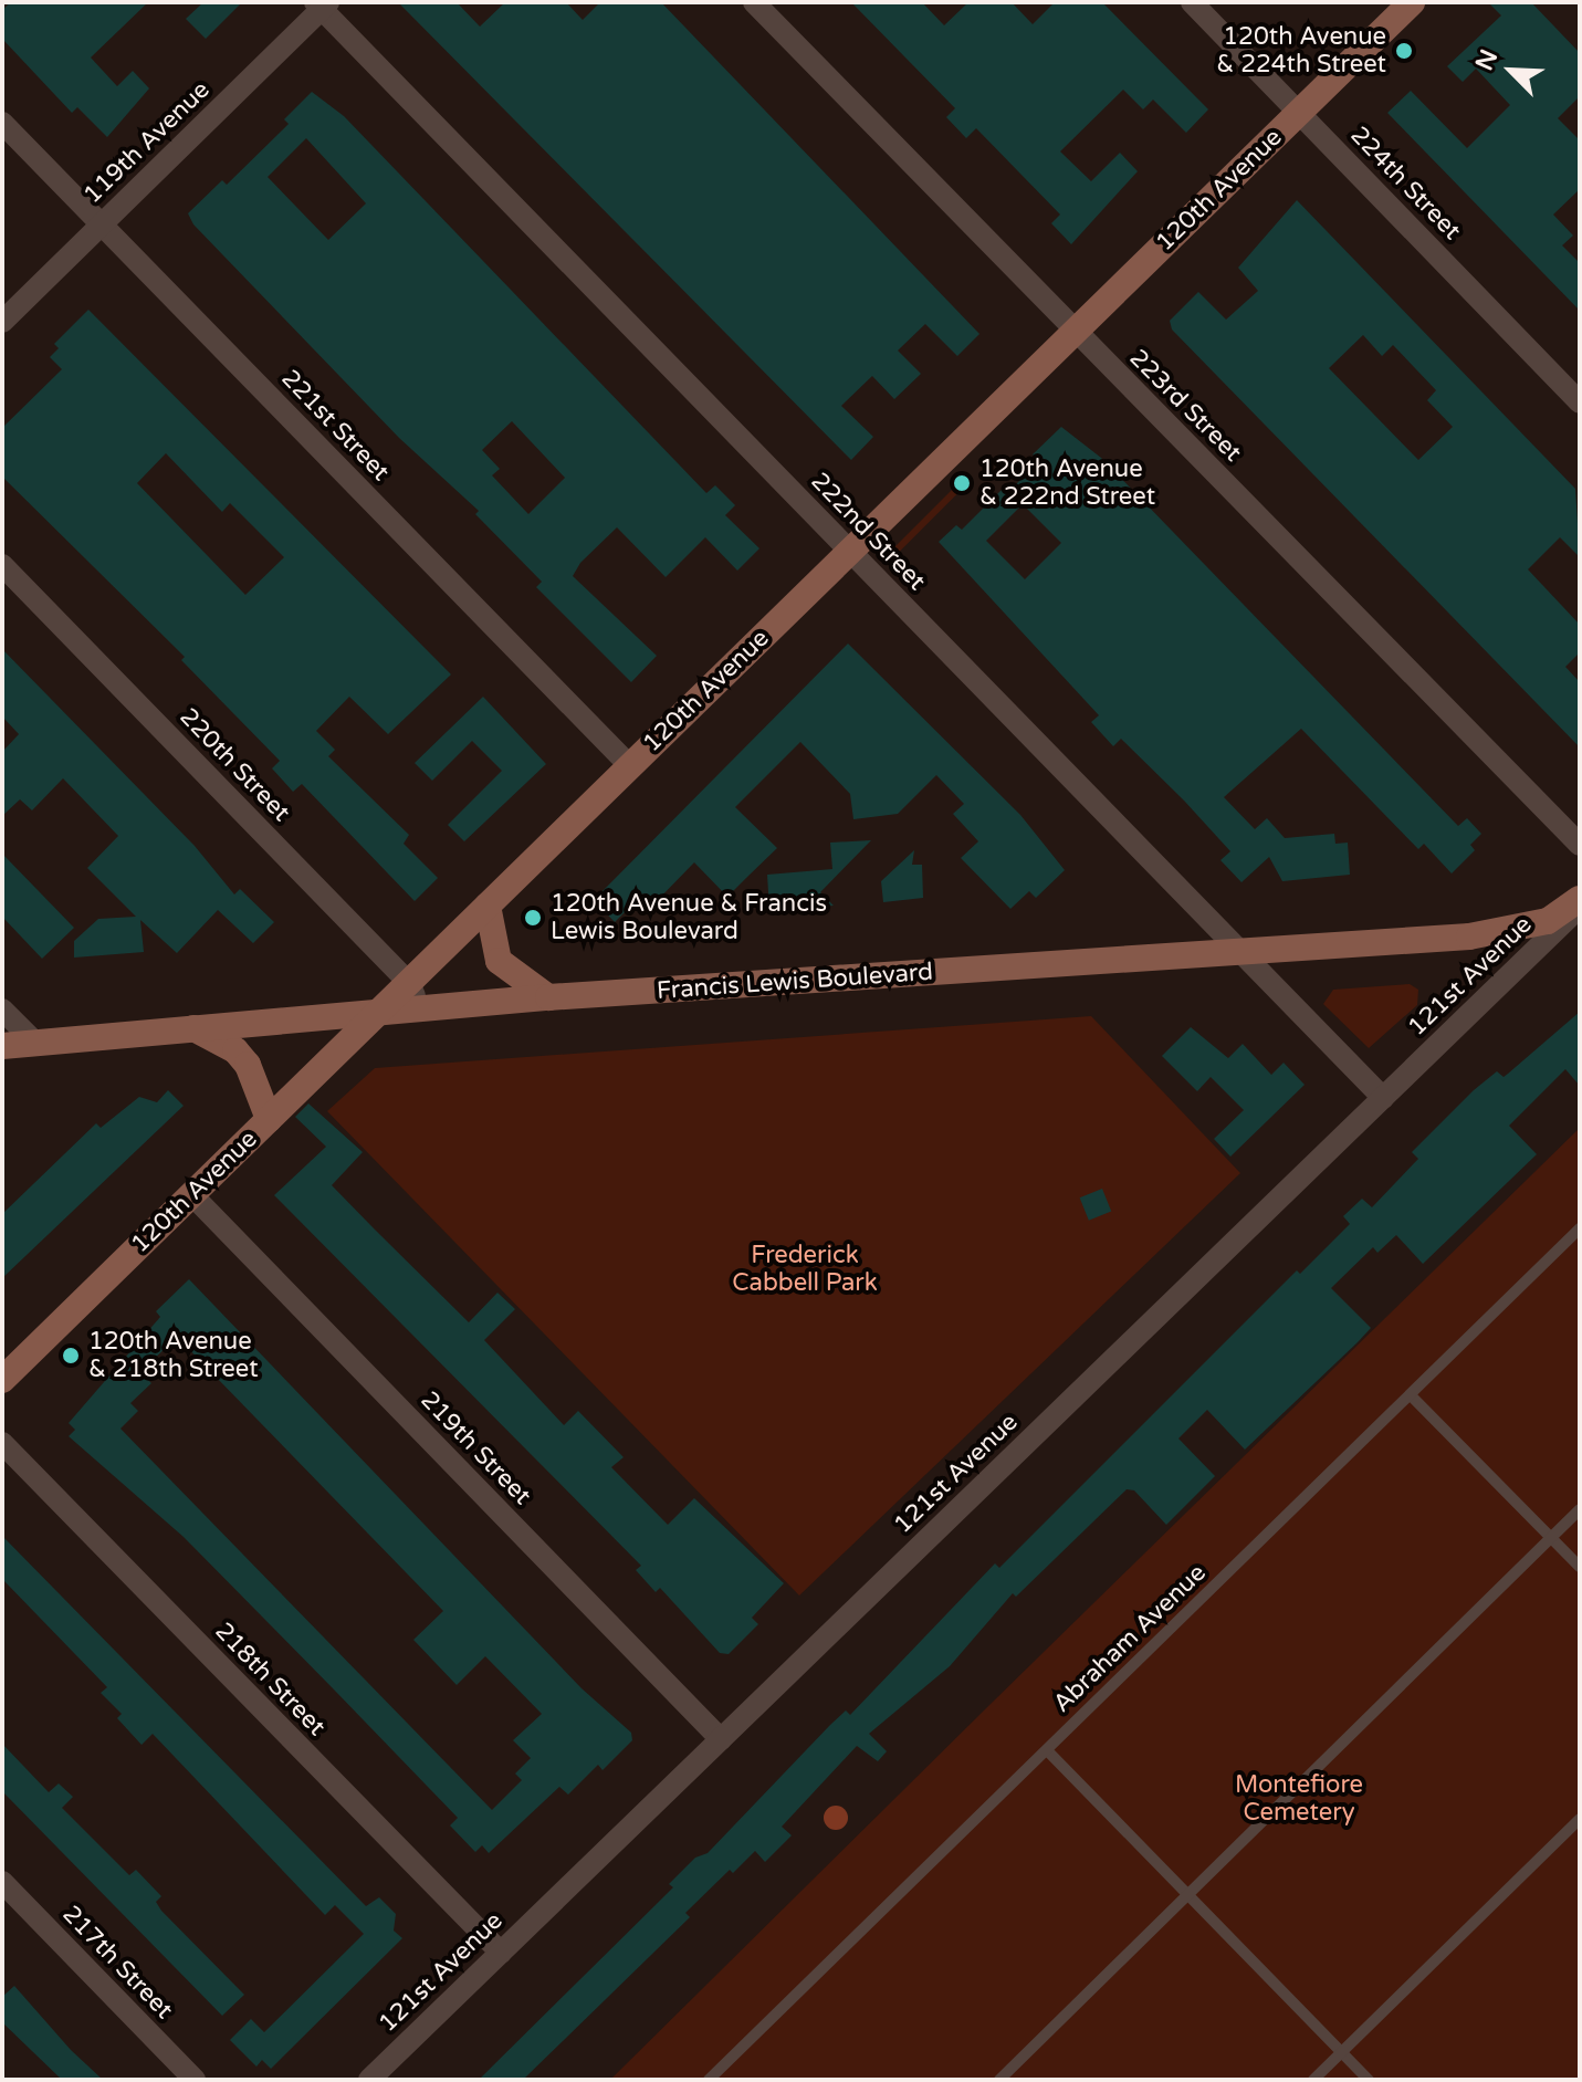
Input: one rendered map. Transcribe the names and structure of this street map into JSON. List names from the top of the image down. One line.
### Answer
{"streets":{"street":["119th Avenue","224th Street","120th Avenue","223rd Street","221st Street","222nd Street","220th Street","121st Avenue","Francis Lewis Boulevard","219th Street","218th Street","217th Street"],"lane":["Abraham Avenue"]},"crossings":[["119th Avenue","221st Street"],["119th Avenue","222nd Street"],["224th Street","120th Avenue"],["120th Avenue","223rd Street"],["120th Avenue","221st Street"],["120th Avenue","222nd Street"],["120th Avenue","220th Street"],["120th Avenue","Francis Lewis Boulevard"],["120th Avenue","219th Street"],["222nd Street","121st Avenue"],["222nd Street","Francis Lewis Boulevard"],["220th Street","Francis Lewis Boulevard"],["121st Avenue","219th Street"],["121st Avenue","218th Street"]],"parks":["Frederick Cabbell Park","Montefiore Cemetery"],"places":["120th Avenue & 224th Street","120th Avenue & 222nd Street","120th Avenue & Francis Lewis Boulevard","120th Avenue & 218th Street"],"north":"top left"}
